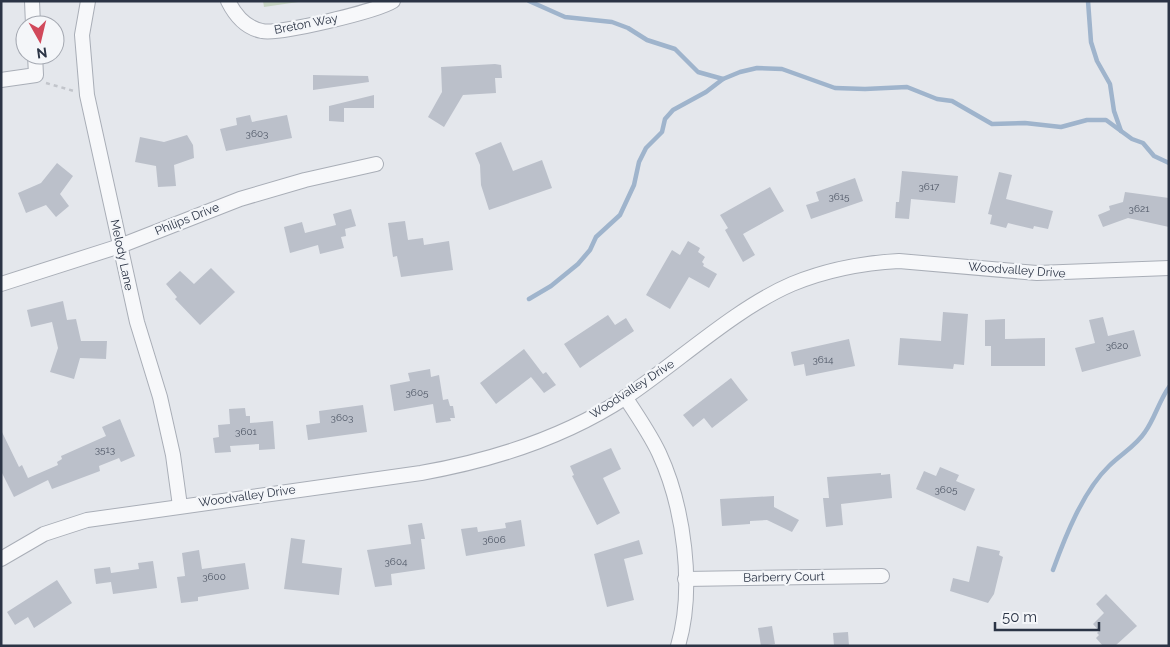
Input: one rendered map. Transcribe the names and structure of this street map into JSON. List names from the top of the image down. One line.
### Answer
{"streets":{"street":["Breton Way","Philips Drive","Melody Lane","Woodvalley Drive","Barberry Court"]},"crossings":[["Philips Drive","Melody Lane"],["Melody Lane","Woodvalley Drive"]],"house_numbers":["3603","3617","3615","3621","3620","3614","3605","3603","3601","3513","3605","3606","3604","3600"],"scale_bar":"50 m","north":"bottom"}
